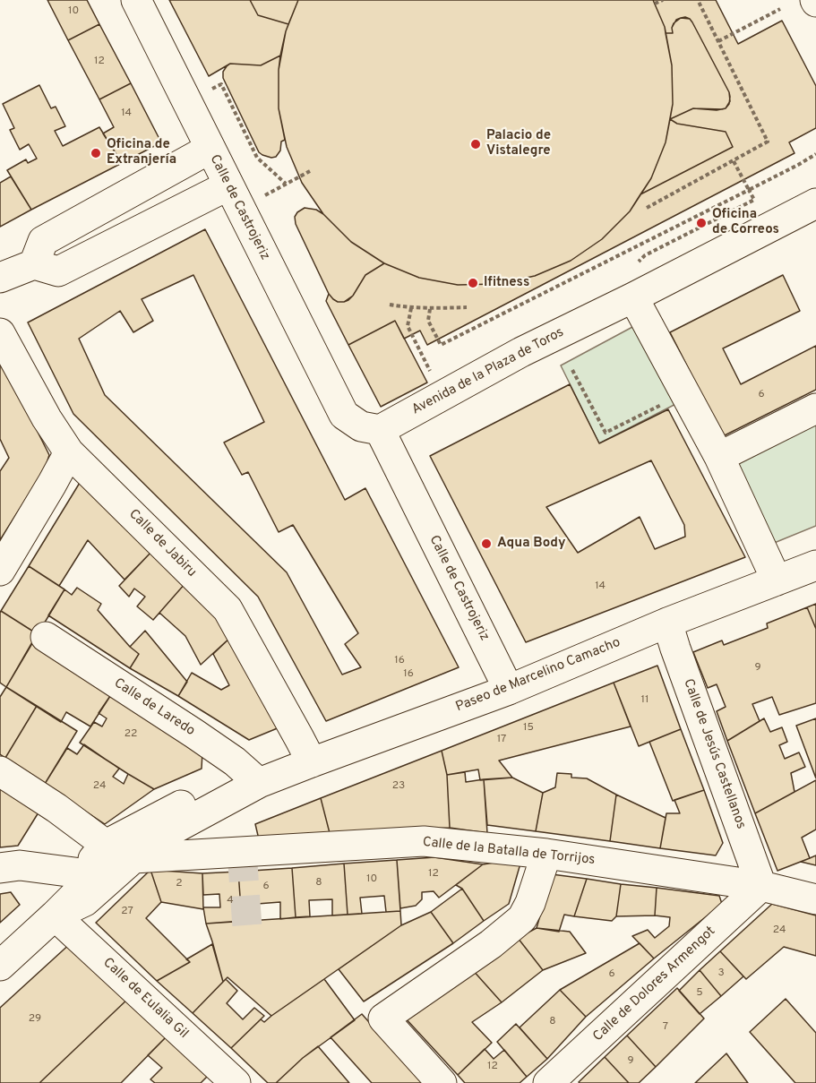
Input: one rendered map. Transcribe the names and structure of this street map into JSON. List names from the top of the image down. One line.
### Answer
{"streets":{"street":["Calle de Castrojeriz","Avenida de la Plaza de Toros","Calle de Jabiru","Paseo de Marcelino Camacho","Calle de Laredo","Calle de Jesús Castellanos","Calle de la Batalla de Torrijos","Calle de Dolores Armengot","Calle de Eulalia Gil"]},"crossings":[["Calle de Castrojeriz","Avenida de la Plaza de Toros"],["Calle de Castrojeriz","Paseo de Marcelino Camacho"],["Calle de Jabiru","Paseo de Marcelino Camacho"],["Paseo de Marcelino Camacho","Calle de Laredo"],["Paseo de Marcelino Camacho","Calle de Jesús Castellanos"],["Paseo de Marcelino Camacho","Calle de la Batalla de Torrijos"],["Paseo de Marcelino Camacho","Calle de Eulalia Gil"],["Calle de Jesús Castellanos","Calle de la Batalla de Torrijos"],["Calle de Jesús Castellanos","Calle de Dolores Armengot"],["Calle de la Batalla de Torrijos","Calle de Dolores Armengot"]],"places":["Palacio de Vistalegre","Oficina de Extranjería","Oficina de Correos","Ifitness","Aqua Body"],"house_numbers":["10","12","14","6","14","16","9","16","11","15","22","17","24","23","12","10","8","2","6","4","27","24","3","6","5","29","8","7","9","12"]}
